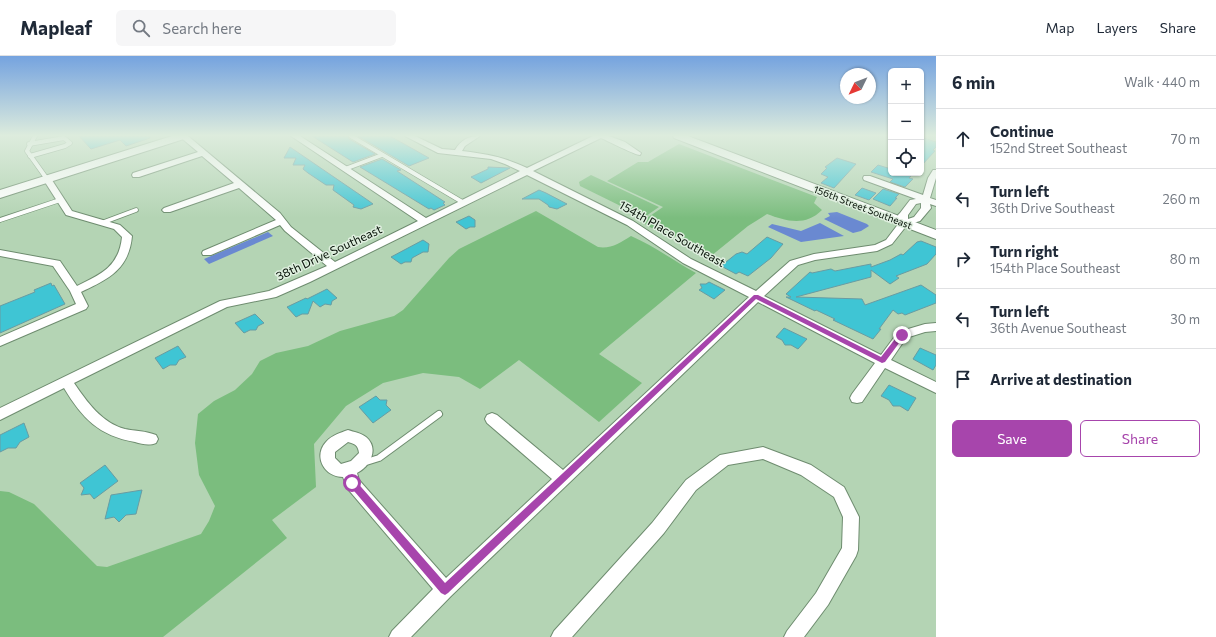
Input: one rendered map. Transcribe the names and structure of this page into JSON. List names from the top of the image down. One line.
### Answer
{"streets":{"street":["156th Street Southeast","154th Place Southeast","38th Drive Southeast"]},"crossings":[["154th Place Southeast","38th Drive Southeast"]],"north":"bottom left","page":{"header":"Mapleaf","search":"Search here","nav":["Map","Layers","Share"],"heading":["6 min","Walk · 440 m"],"map_buttons":["+","−"],"list":[["Continue","152nd Street Southeast","70 m"],["Turn left","36th Drive Southeast","260 m"],["Turn right","154th Place Southeast","80 m"],["Turn left","36th Avenue Southeast","30 m"],"Arrive at destination"],"buttons":["Save","Share"]}}
